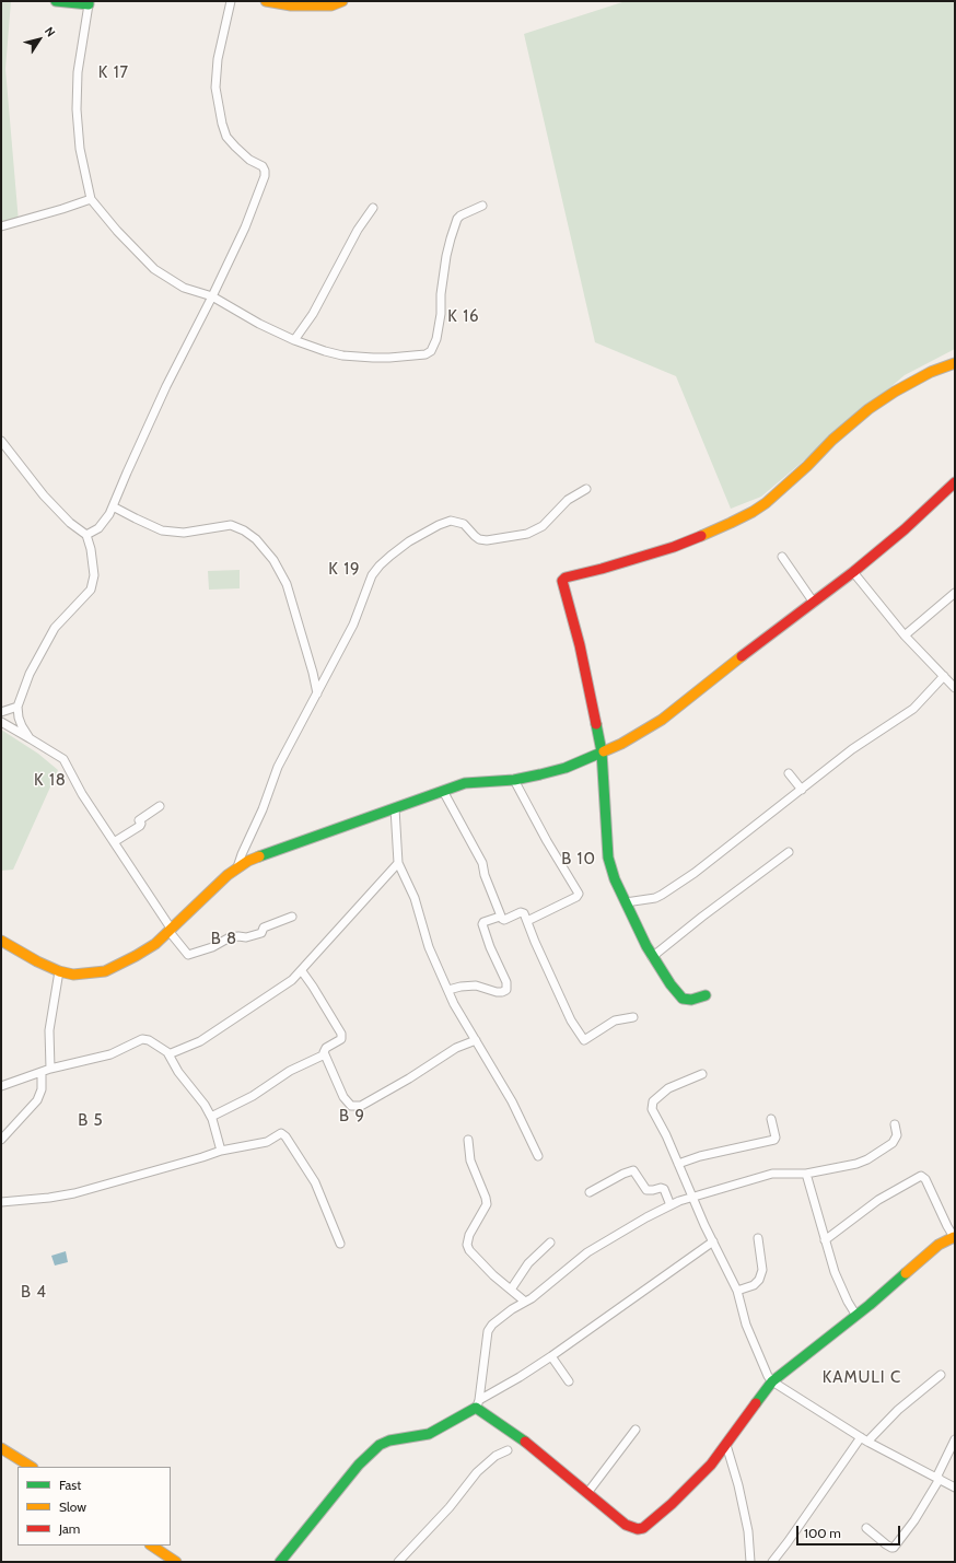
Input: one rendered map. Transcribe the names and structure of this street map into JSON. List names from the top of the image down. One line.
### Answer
{"districts":["K 17","K 16","K 19","K 18","B 10","B 8","B 9","B 5","B 4","KAMULI C"],"legend":["Fast","Slow","Jam"],"scale_bar":"100 m","north":"top right"}
